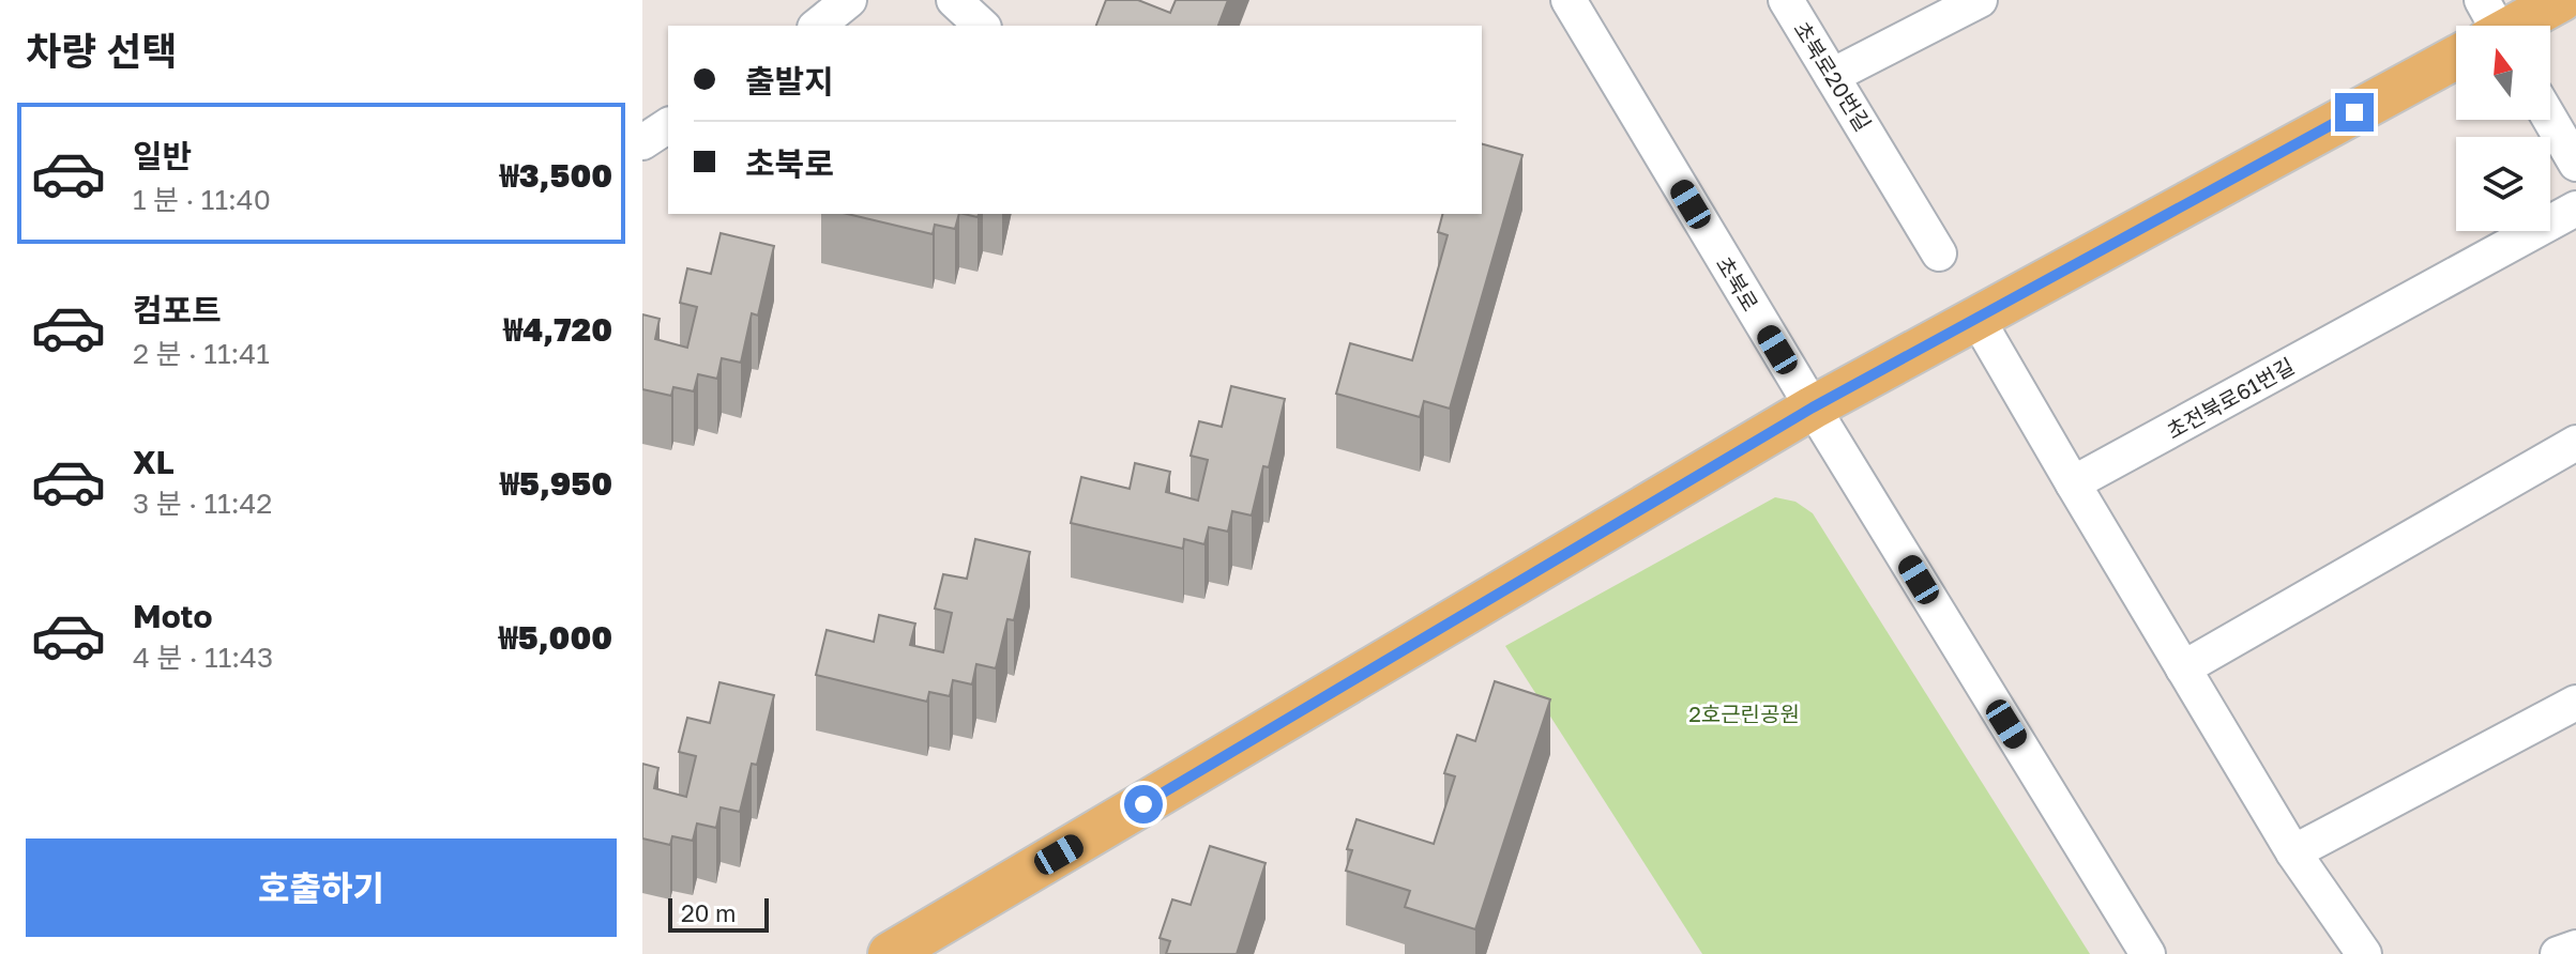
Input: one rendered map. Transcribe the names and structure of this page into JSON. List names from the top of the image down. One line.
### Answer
{"streets":{"street":["초북로20번길","초북로","초전북로61번길"]},"parks":["2호근린공원"],"scale_bar":"20 m","north":"top","page":{"heading":"차량 선택","banner":["출발지","초북로"],"list":[{"name":"일반","note":"1 분 · 11:40","value":"₩3,500"},{"name":"컴포트","note":"2 분 · 11:41","value":"₩4,720"},{"name":"XL","note":"3 분 · 11:42","value":"₩5,950"},{"name":"Moto","note":"4 분 · 11:43","value":"₩5,000"}],"buttons":"호출하기","scale":"20 m"}}
